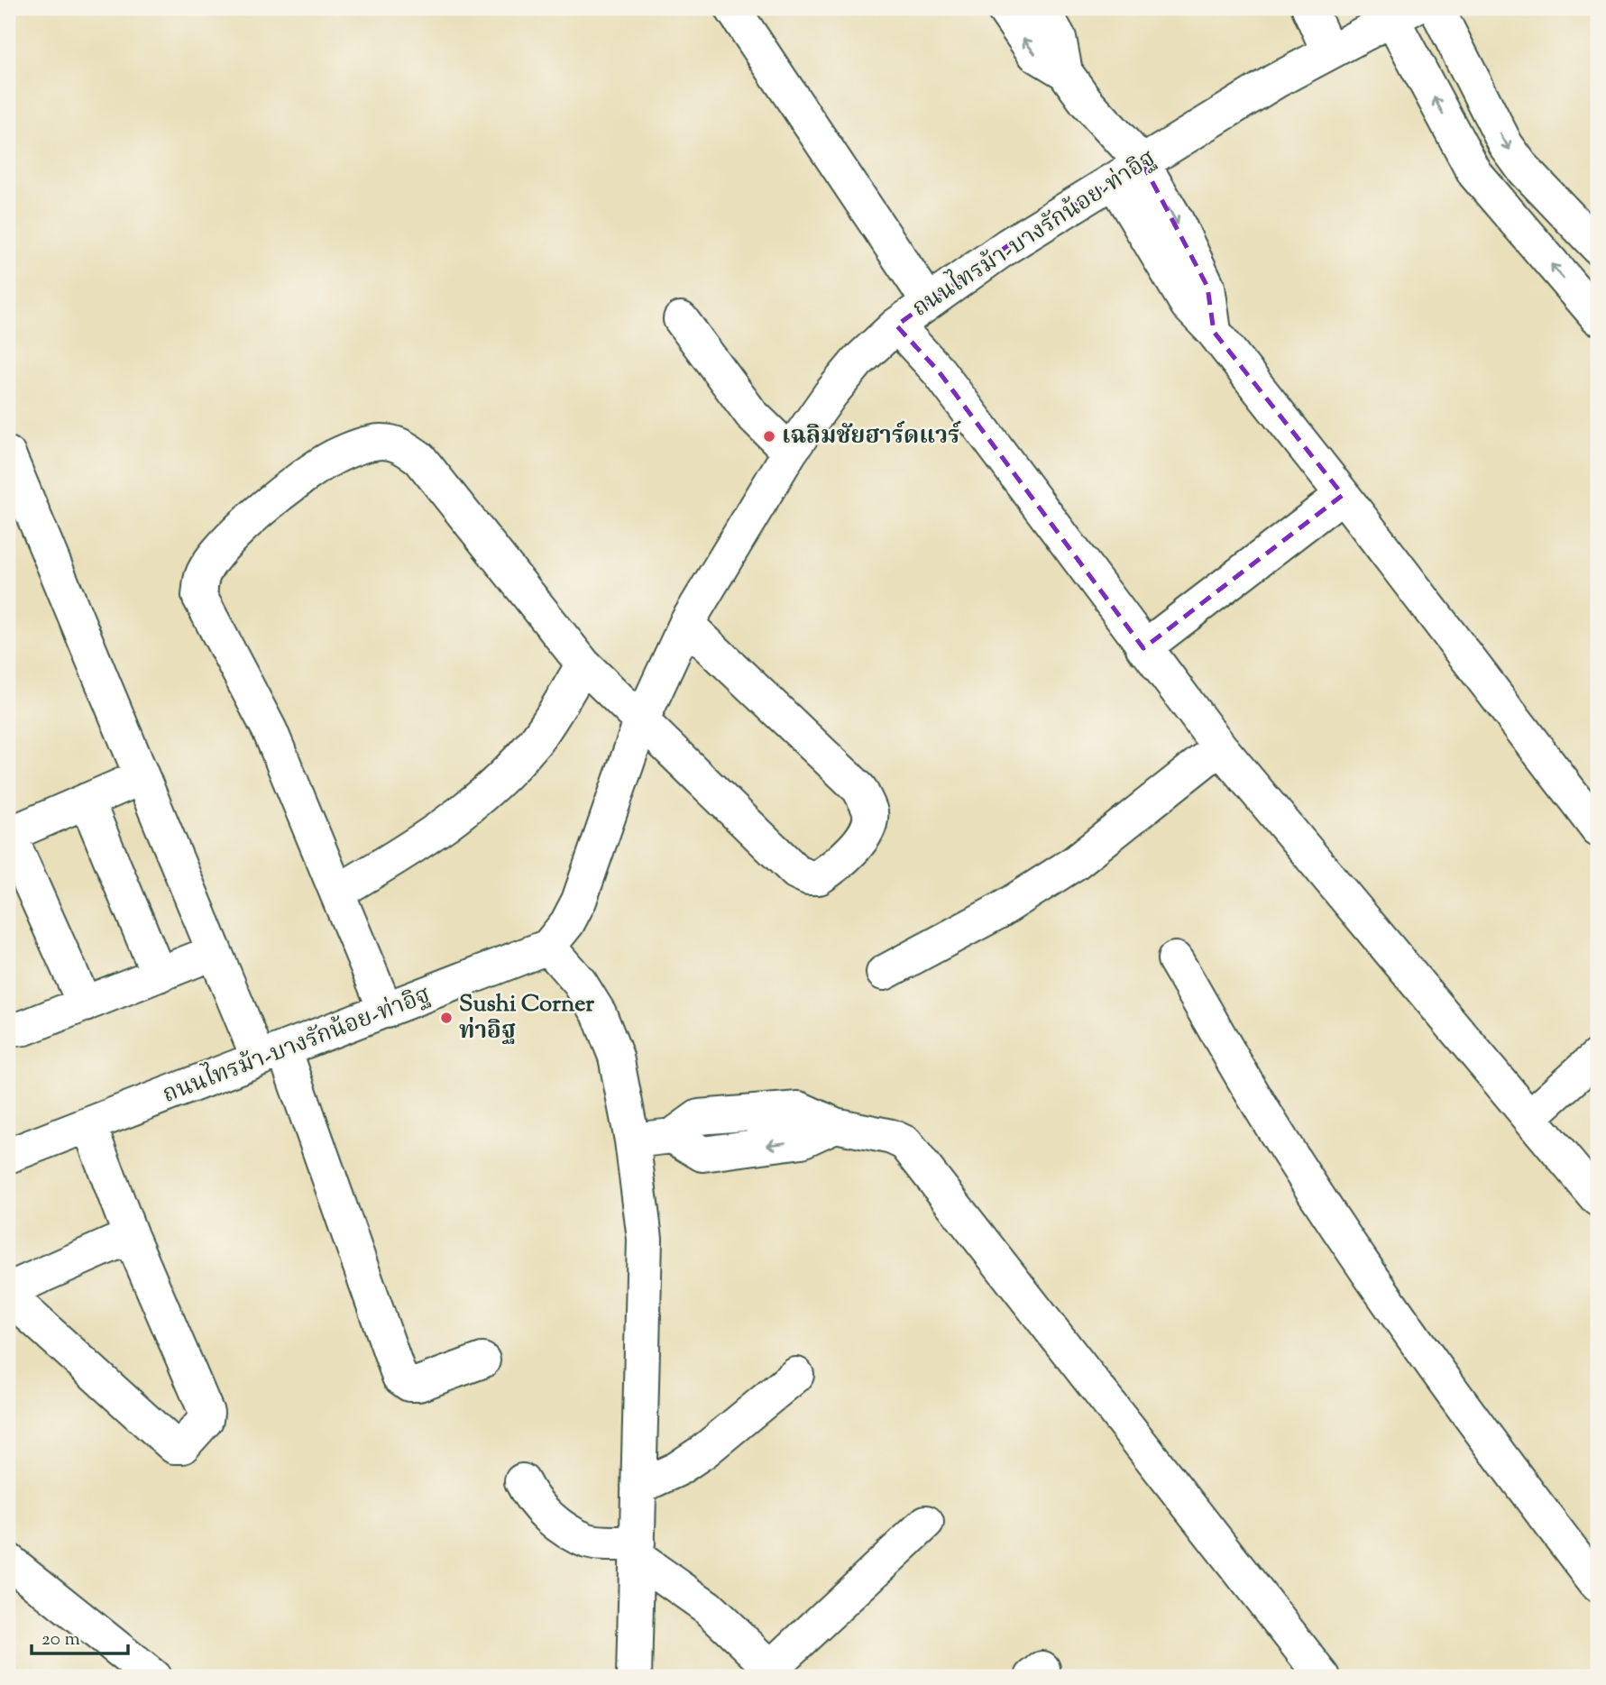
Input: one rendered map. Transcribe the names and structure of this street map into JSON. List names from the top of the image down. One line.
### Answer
{"streets":{"street":["ถนนไทรม้า-บางรักน้อย-ท่าอิฐ"]},"places":["เฉลิมชัยฮาร์ดแวร์","Sushi Corner ท่าอิฐ"],"scale_bar":"20 m"}
